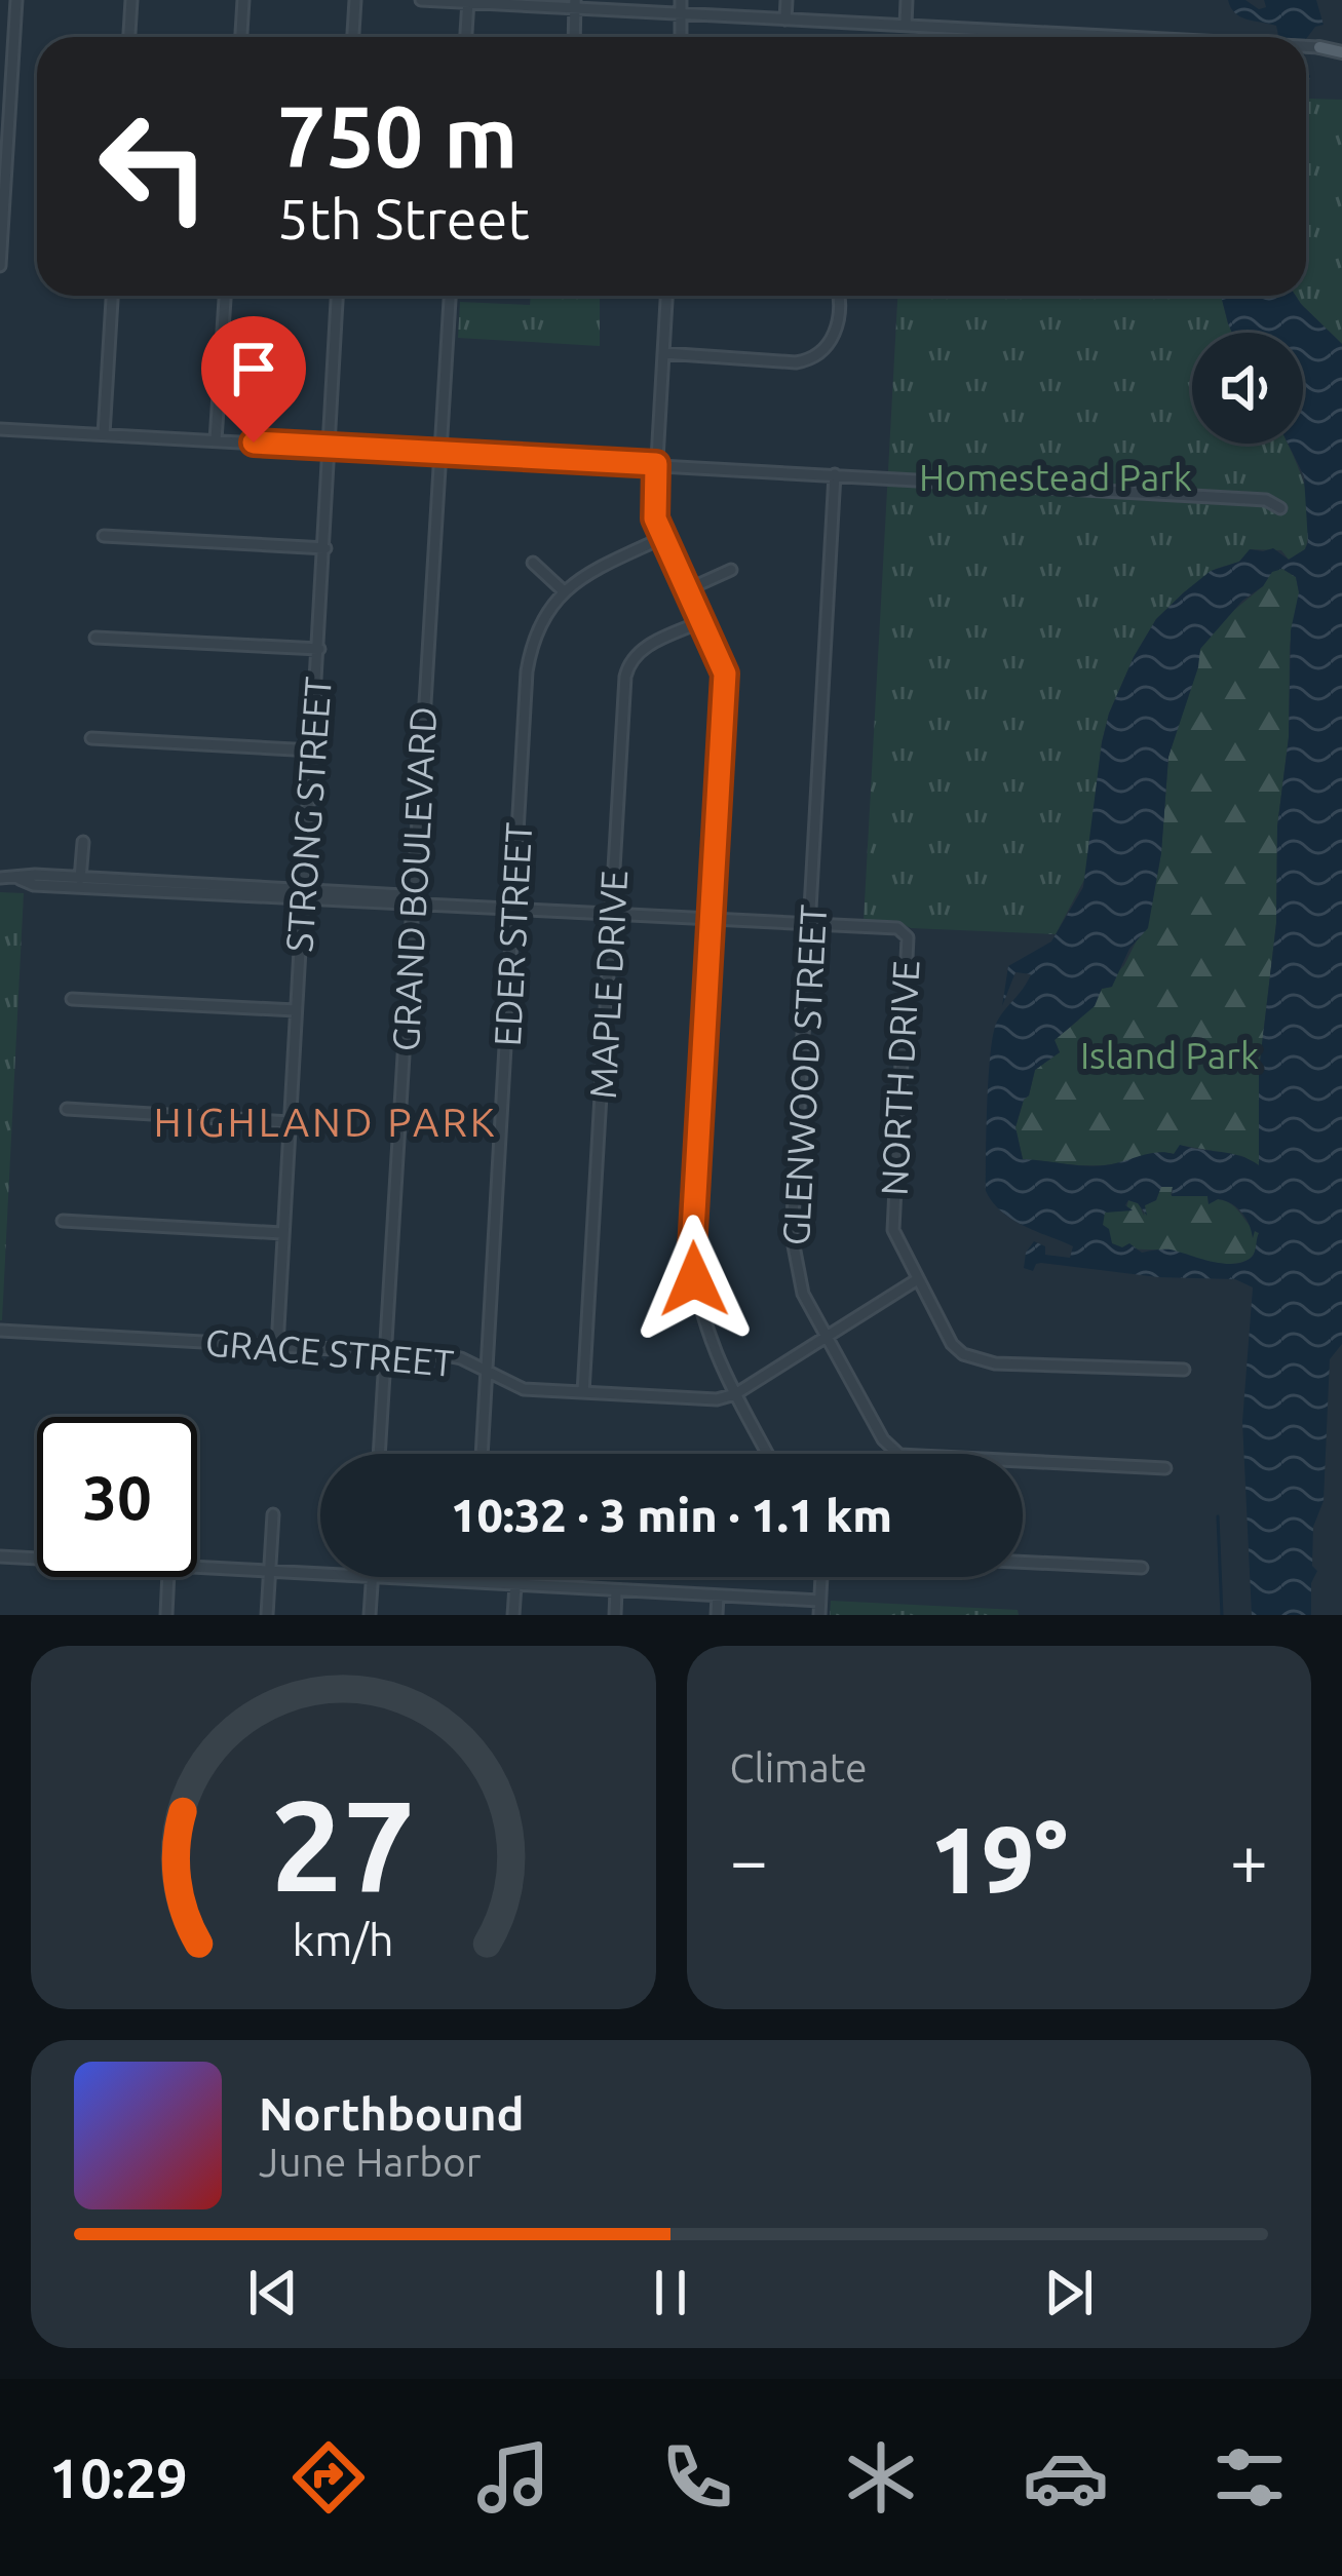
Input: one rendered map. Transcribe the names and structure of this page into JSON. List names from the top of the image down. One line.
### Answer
{"streets":{"street":["STRONG STREET","GRAND BOULEVARD","EDER STREET","MAPLE DRIVE","GLENWOOD STREET","NORTH DRIVE","GRACE STREET"]},"crossings":[["STRONG STREET","GRACE STREET"],["GRAND BOULEVARD","GRACE STREET"],["EDER STREET","GRACE STREET"],["MAPLE DRIVE","GRACE STREET"],["GLENWOOD STREET","NORTH DRIVE"],["GLENWOOD STREET","GRACE STREET"],["NORTH DRIVE","GRACE STREET"]],"districts":["HIGHLAND PARK"],"parks":["Homestead Park","Island Park"],"page":{"turn":["750 m","5th Street"],"limit":"30","trip":"10:32 · 3 min · 1.1 km","tile":"Climate","heat":["−","19°","+"],"song":["Northbound","June Harbor"],"tabs":"10:29","gauge":["27","km/h"]}}
